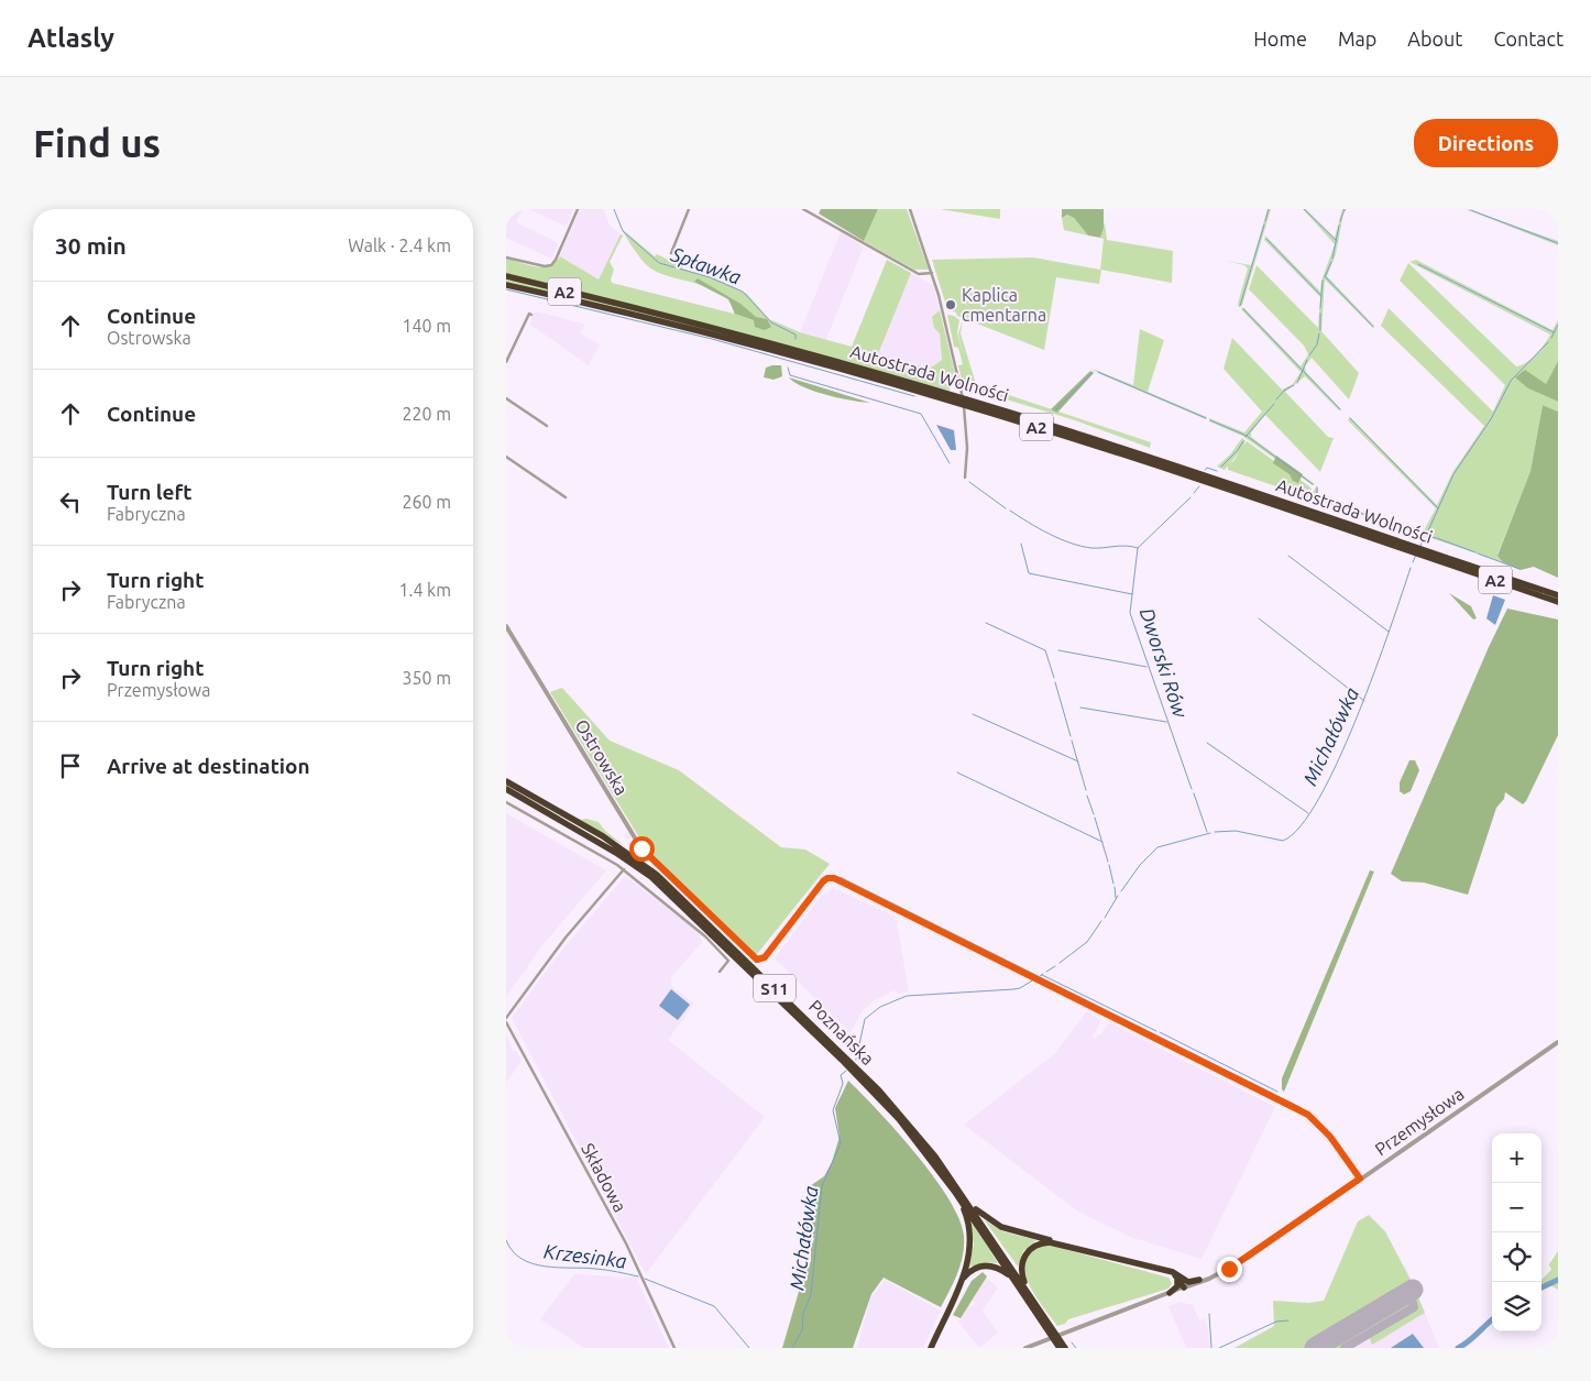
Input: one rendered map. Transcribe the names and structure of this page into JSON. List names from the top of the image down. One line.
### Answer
{"streets":{"highway":["A2","Autostrada Wolności","S11","Poznańska"],"street":["Ostrowska","Przemysłowa","Składowa"]},"crossings":[["Ostrowska","Przemysłowa"]],"water":["Spławka","Dworski Rów","Michałówka","Krzesinka"],"places":["Kaplica cmentarna"],"page":{"header":"Atlasly","nav":["Home","Map","About","Contact"],"buttons":"Directions","title":"Find us","heading":["30 min","Walk · 2.4 km"],"list":[["Continue","Ostrowska","140 m"],["Continue","220 m"],["Turn left","Fabryczna","260 m"],["Turn right","Fabryczna","1.4 km"],["Turn right","Przemysłowa","350 m"],"Arrive at destination"],"map_buttons":["+","−"]}}
